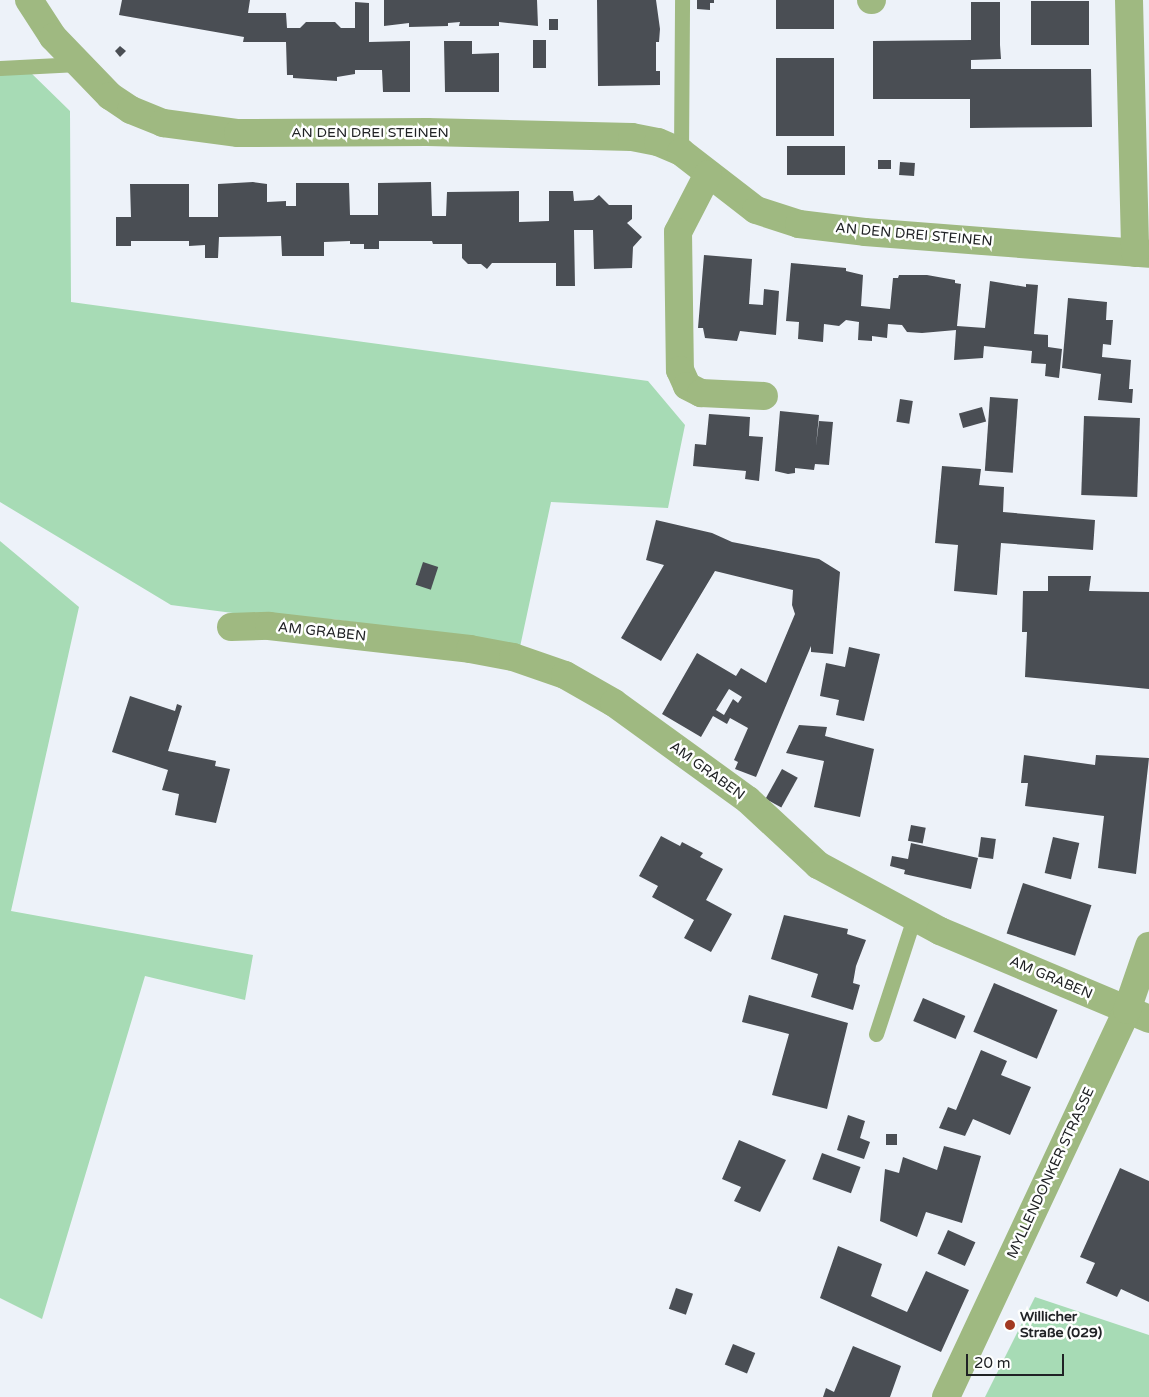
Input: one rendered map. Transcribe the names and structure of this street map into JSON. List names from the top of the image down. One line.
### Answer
{"streets":{"street":["AN DEN DREI STEINEN","AM GRABEN","MYLLENDONKER STRASSE"]},"crossings":[["AM GRABEN","MYLLENDONKER STRASSE"]],"places":["Willicher Straße (029)"],"scale_bar":"20 m"}
